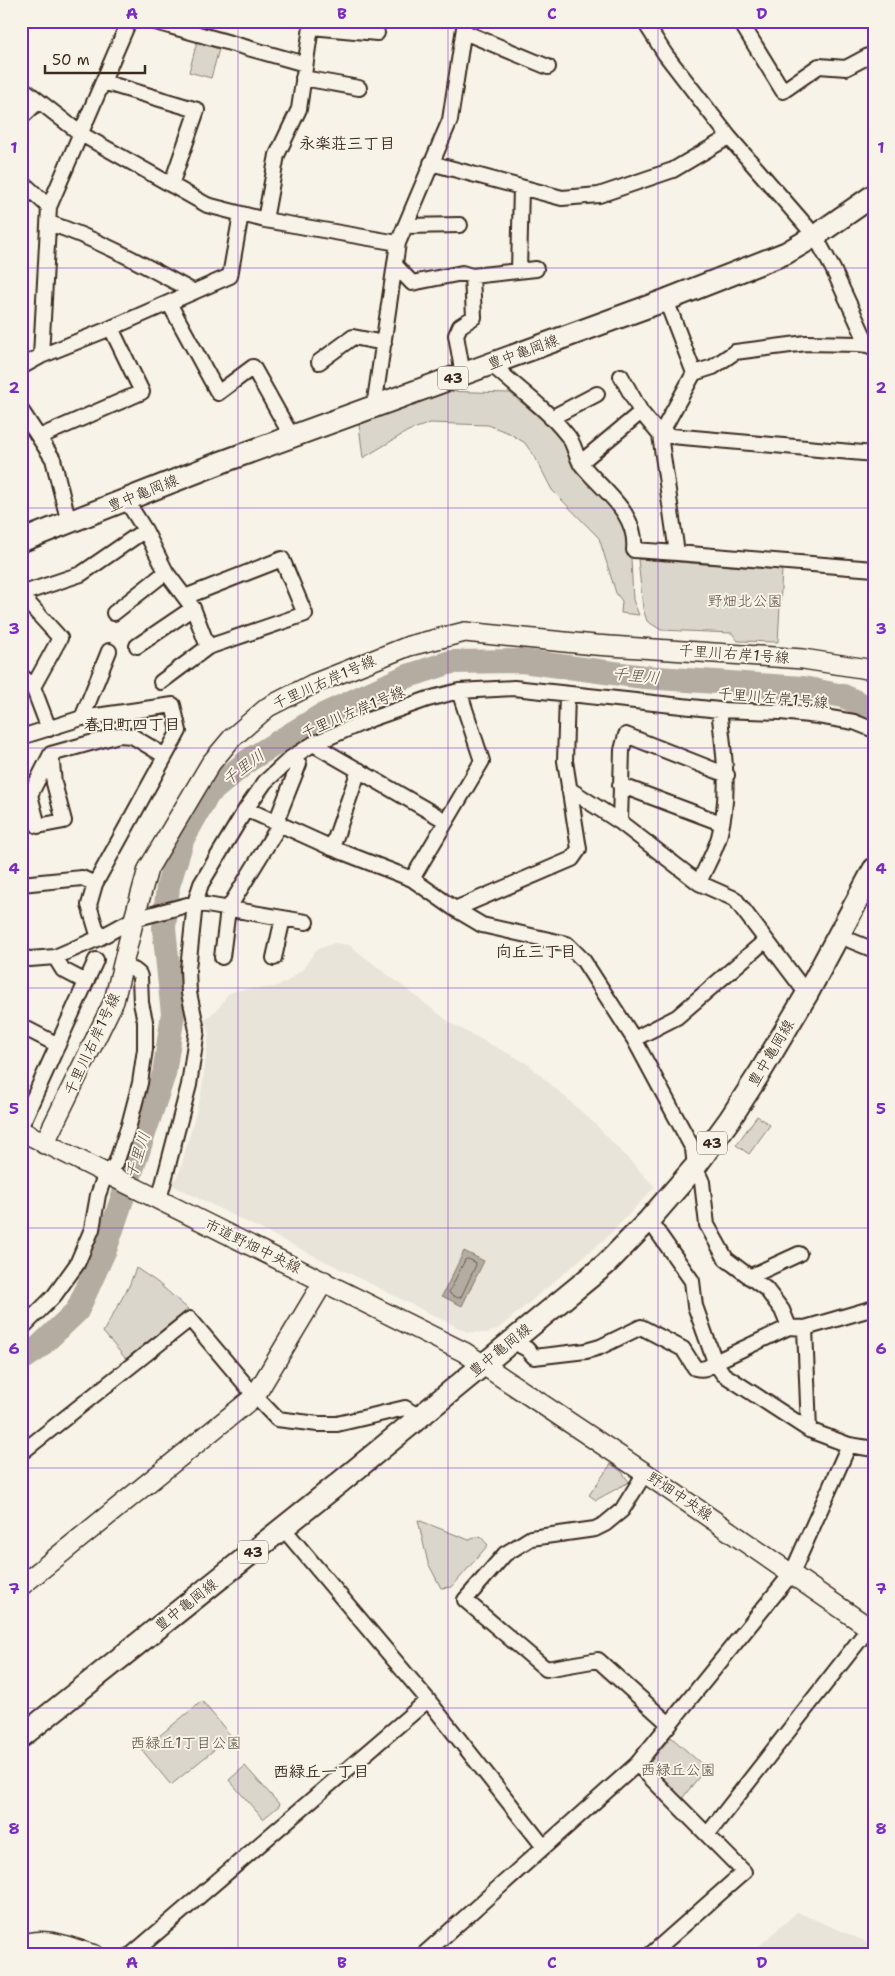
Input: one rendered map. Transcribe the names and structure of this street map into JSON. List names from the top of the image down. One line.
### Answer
{"streets":{"main road":["豊中亀岡線","43"],"street":["千里川右岸1号線","千里川左岸1号線","市道野畑中央線","野畑中央線"]},"crossings":[["豊中亀岡線","市道野畑中央線"],["豊中亀岡線","野畑中央線"],["千里川右岸1号線","市道野畑中央線"],["千里川左岸1号線","市道野畑中央線"],["市道野畑中央線","野畑中央線"]],"districts":["永楽荘三丁目","春日町四丁目","向丘三丁目","西緑丘一丁目"],"water":["千里川"],"parks":["野畑北公園","西緑丘1丁目公園","西緑丘公園"],"scale_bar":"50 m","grid":{"columns":["A","B","C","D"],"rows":["1","2","3","4","5","6","7","8"]}}
